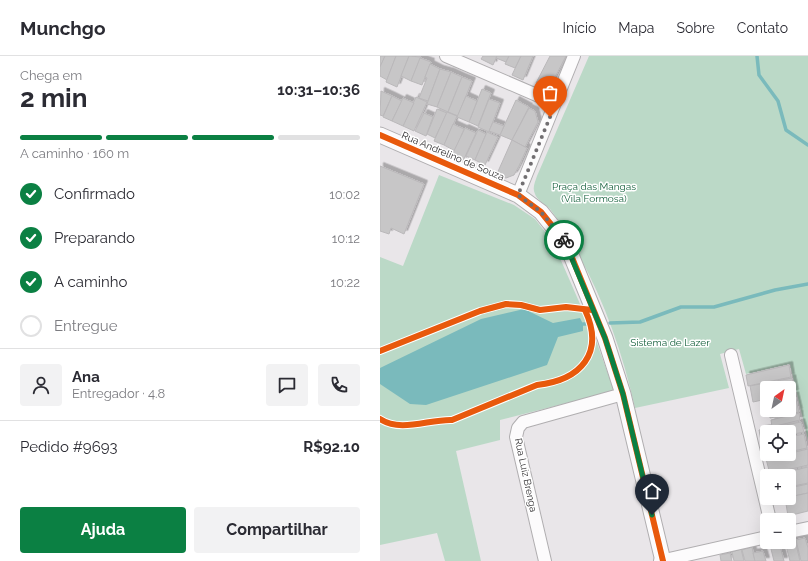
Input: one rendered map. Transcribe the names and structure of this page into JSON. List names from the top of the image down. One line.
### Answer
{"streets":{"street":["Rua Andrelino de Souza","Rua Luiz Brenga"]},"crossings":[["Rua Andrelino de Souza","Rua Luiz Brenga"]],"parks":["Praça das Mangas (Vila Formosa)","Sistema de Lazer"],"north":"top right","page":{"header":"Munchgo","nav":["Início","Mapa","Sobre","Contato"],"heading":["2 min","Chega em","10:31–10:36"],"panel":["Ana","Entregador · 4.8","Pedido #9693","R$92.10"],"bar":"A caminho · 160 m","list":[["Confirmado","10:02"],["Preparando","10:12"],["A caminho","10:22"],"Entregue"],"map_buttons":["+","−"],"buttons":["Ajuda","Compartilhar"]}}
